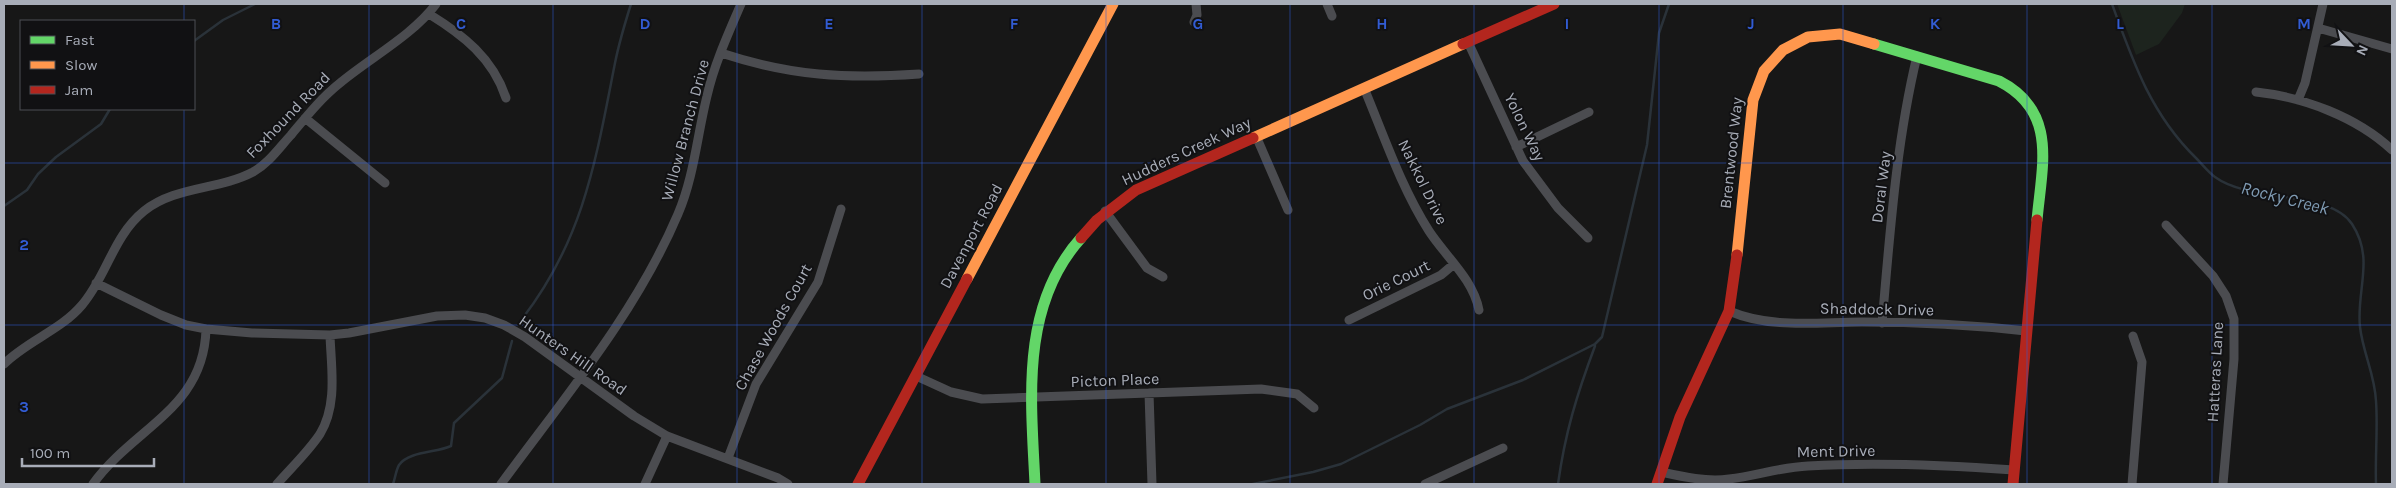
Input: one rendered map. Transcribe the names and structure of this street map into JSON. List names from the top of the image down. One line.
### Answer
{"streets":{"street":["Foxhound Road","Yolon Way","Willow Branch Drive","Hudders Creek Way","Brentwood Way","Nakkol Drive","Doral Way","Davenport Road","Orie Court","Shaddock Drive","Chase Woods Court","Hunters Hill Road","Hatteras Lane","Picton Place","Ment Drive"]},"crossings":[["Foxhound Road","Hunters Hill Road"],["Yolon Way","Hudders Creek Way"],["Willow Branch Drive","Hunters Hill Road"],["Hudders Creek Way","Nakkol Drive"],["Hudders Creek Way","Picton Place"],["Brentwood Way","Doral Way"],["Brentwood Way","Shaddock Drive"],["Brentwood Way","Ment Drive"],["Nakkol Drive","Orie Court"],["Doral Way","Shaddock Drive"],["Davenport Road","Picton Place"],["Chase Woods Court","Hunters Hill Road"]],"water":["Rocky Creek"],"legend":["Fast","Slow","Jam"],"scale_bar":"100 m","north":"bottom right","grid":{"columns":["B","C","D","E","F","G","H","I","J","K","L","M"],"rows":["2","3"]}}
